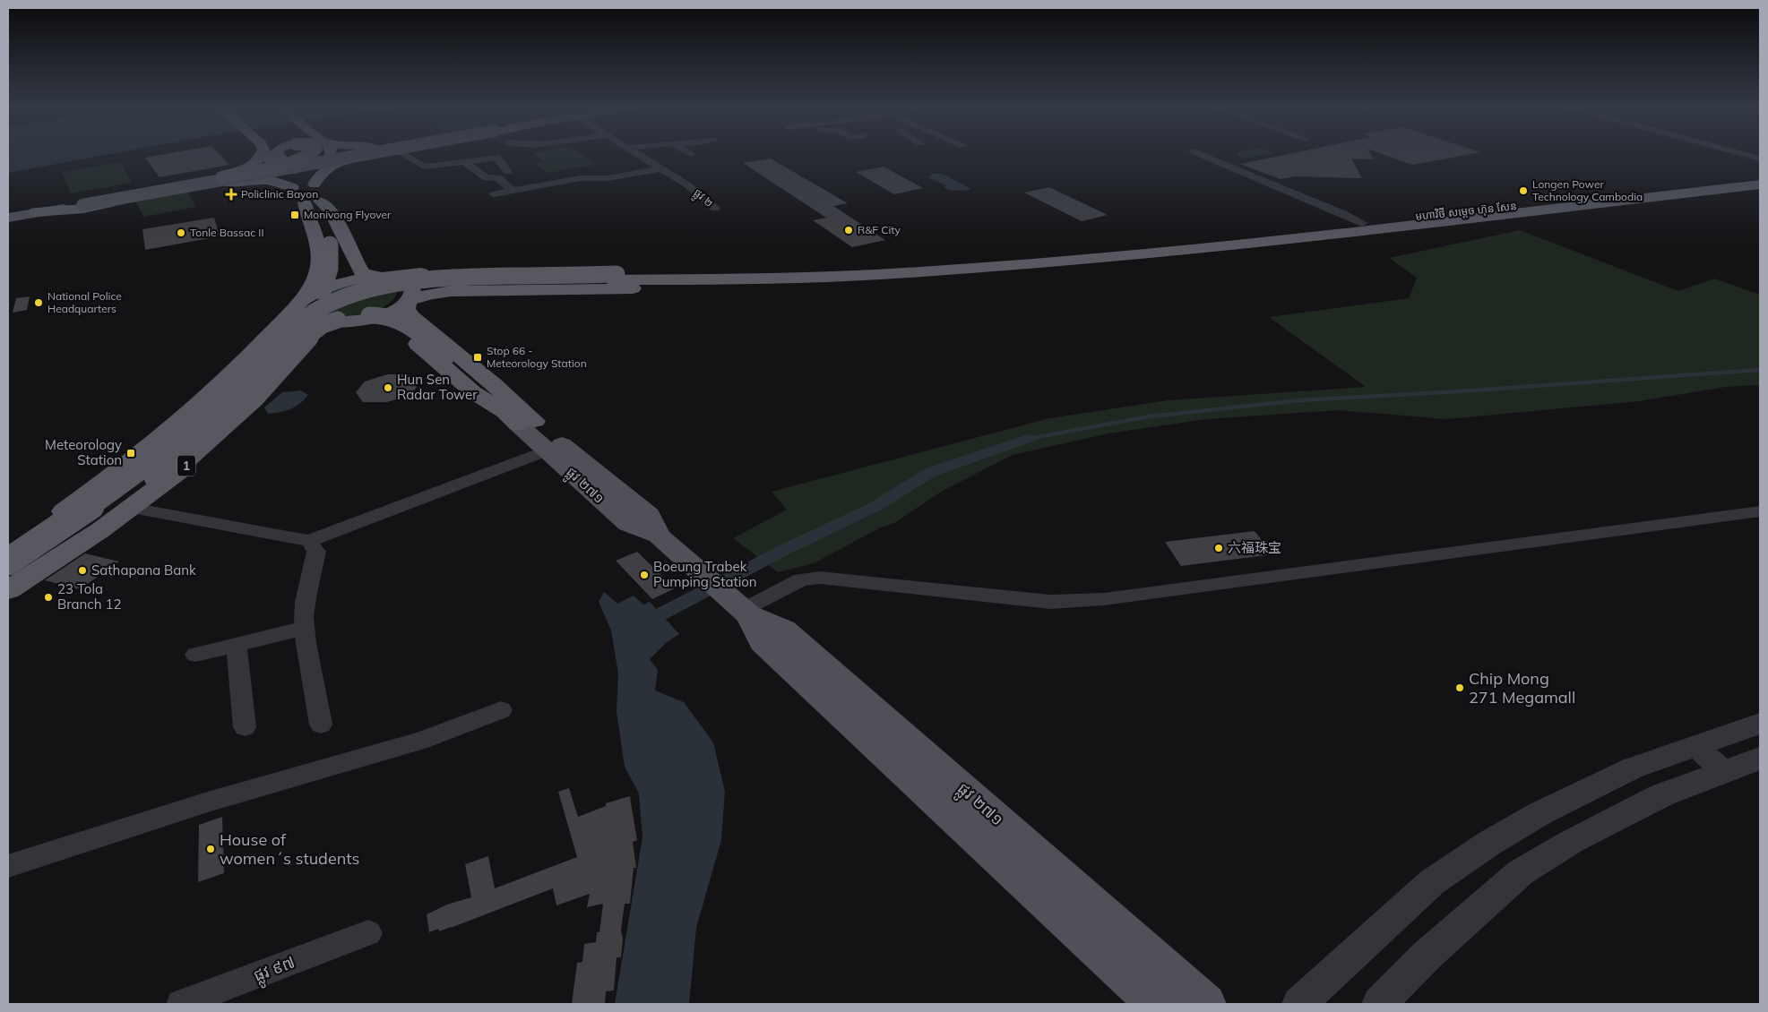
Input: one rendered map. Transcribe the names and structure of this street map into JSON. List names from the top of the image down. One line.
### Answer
{"streets":{"highway":["មហាវិថី សម្តេច ហ៊ុន សែន","1"],"main road":["ផ្លូវ ២៧១"],"street":["ផ្លូវ ២","ផ្លូវ ៩៧"]},"places":{"other":["Longen Power Technology Cambodia","R&F City","Tonle Bassac II","National Police Headquarters","Hun Sen Radar Tower","六福珠宝","Sathapana Bank","Boeung Trabek Pumping Station","23 Tola Branch 12","Chip Mong 271 Megamall","House of women´s students"],"health":["Policlinic Bayon"],"transit":["Monivong Flyover","Stop 66 - Meteorology Station","Meteorology Station"]}}
